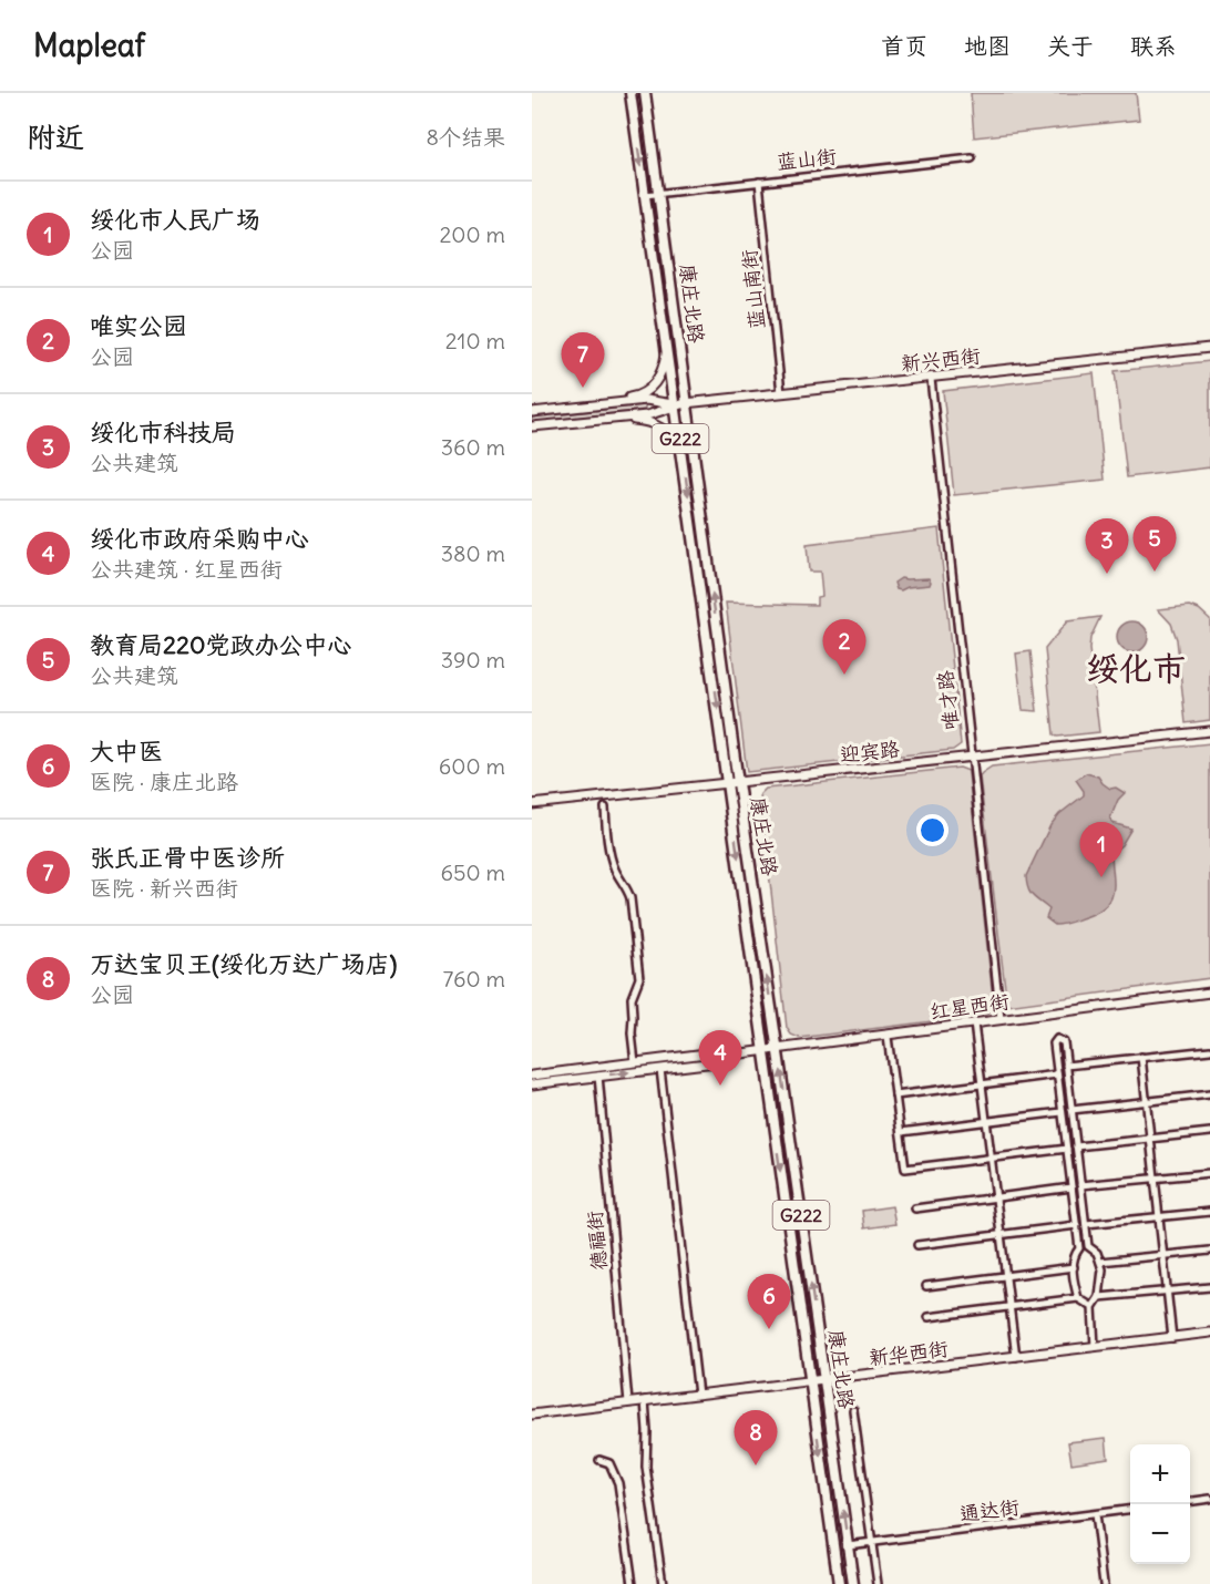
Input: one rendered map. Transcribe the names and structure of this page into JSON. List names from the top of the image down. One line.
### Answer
{"streets":{"highway":["康庄北路","G222"],"main road":["新兴西街","迎宾路","红星西街","新华西街"],"street":["蓝山街","蓝山南街","唯才路","德福街","通达街"]},"crossings":[["蓝山街","蓝山南街"],["蓝山街","康庄北路"],["蓝山南街","新兴西街"],["康庄北路","新兴西街"],["康庄北路","迎宾路"],["康庄北路","红星西街"],["康庄北路","新华西街"],["康庄北路","通达街"],["新兴西街","唯才路"],["唯才路","迎宾路"],["唯才路","红星西街"],["红星西街","德福街"],["德福街","新华西街"]],"districts":["绥化市"],"page":{"header":"Mapleaf","nav":["首页","地图","关于","联系"],"heading":["附近","8个结果"],"list":[{"mark":"1","name":"绥化市人民广场","note":"公园","value":"200 m"},{"mark":"2","name":"唯实公园","note":"公园","value":"210 m"},{"mark":"3","name":"绥化市科技局","note":"公共建筑","value":"360 m"},{"mark":"4","name":"绥化市政府采购中心","note":"公共建筑 · 红星西街","value":"380 m"},{"mark":"5","name":"教育局220党政办公中心","note":"公共建筑","value":"390 m"},{"mark":"6","name":"大中医","note":"医院 · 康庄北路","value":"600 m"},{"mark":"7","name":"张氏正骨中医诊所","note":"医院 · 新兴西街","value":"650 m"},{"mark":"8","name":"万达宝贝王(绥化万达广场店)","note":"公园","value":"760 m"}],"pins":["7","5","3","2","1","4","6","8"],"map_buttons":["+","−"]}}
